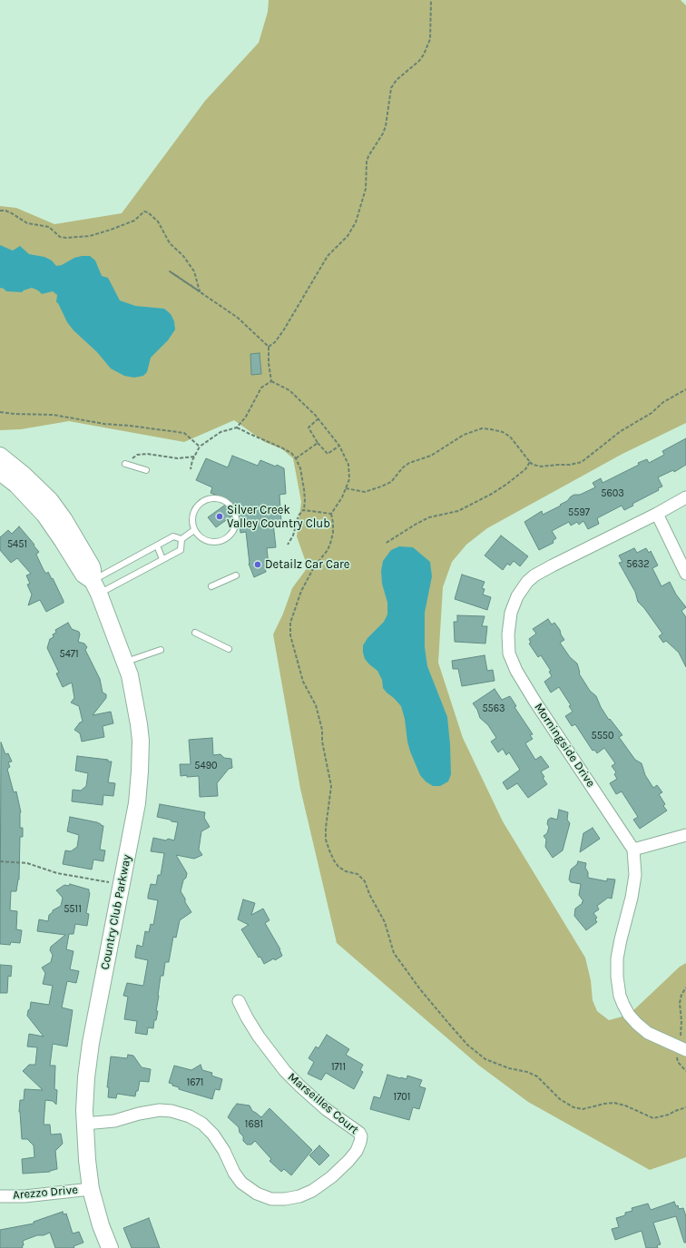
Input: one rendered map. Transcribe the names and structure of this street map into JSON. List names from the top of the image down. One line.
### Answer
{"streets":{"street":["Morningside Drive","Country Club Parkway","Marseilles Court","Arezzo Drive"]},"crossings":[["Country Club Parkway","Marseilles Court"],["Country Club Parkway","Arezzo Drive"]],"places":["Silver Creek Valley Country Club","Detailz Car Care"],"house_numbers":["5603","5597","5451","5632","5471","5563","5550","5490","5511","1711","1671","1701","1681"]}
